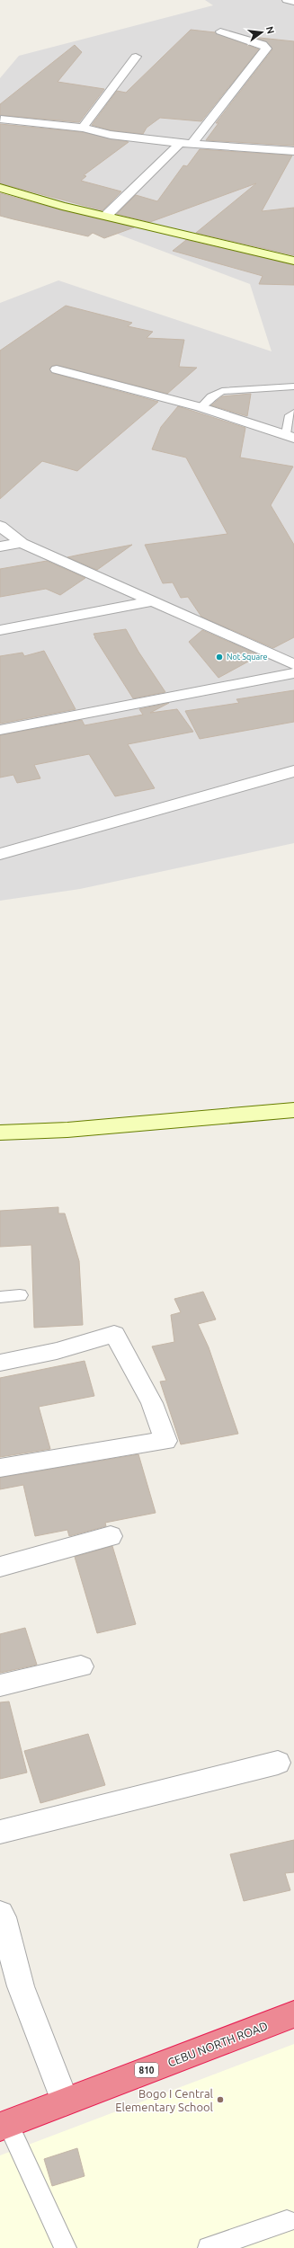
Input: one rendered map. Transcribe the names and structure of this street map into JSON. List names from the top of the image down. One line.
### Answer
{"streets":{"highway":["CEBU NORTH ROAD","810"]},"places":["Not Square","Bogo I Central Elementary School"],"north":"right"}
